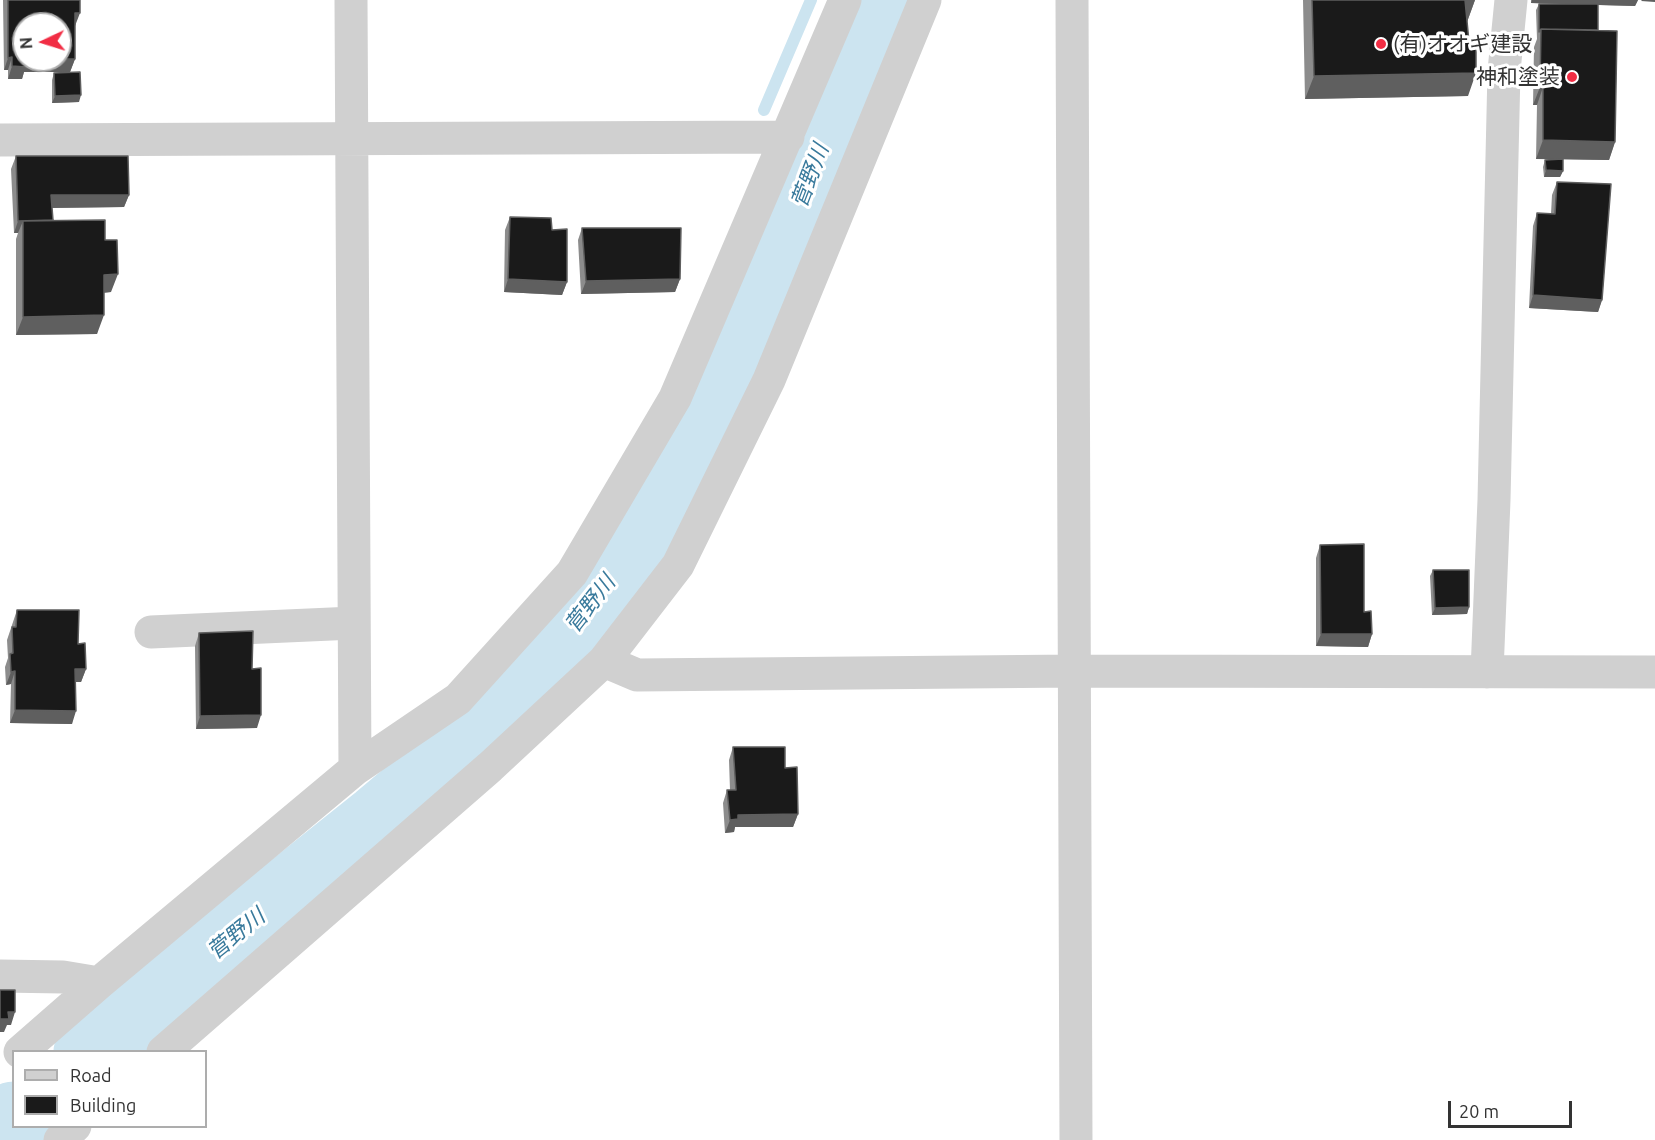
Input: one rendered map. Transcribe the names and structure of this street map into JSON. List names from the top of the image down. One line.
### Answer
{"water":["菅野川"],"places":["(有)オオギ建設","神和塗装"],"legend":["Road","Building"],"scale_bar":"20 m","north":"left"}
